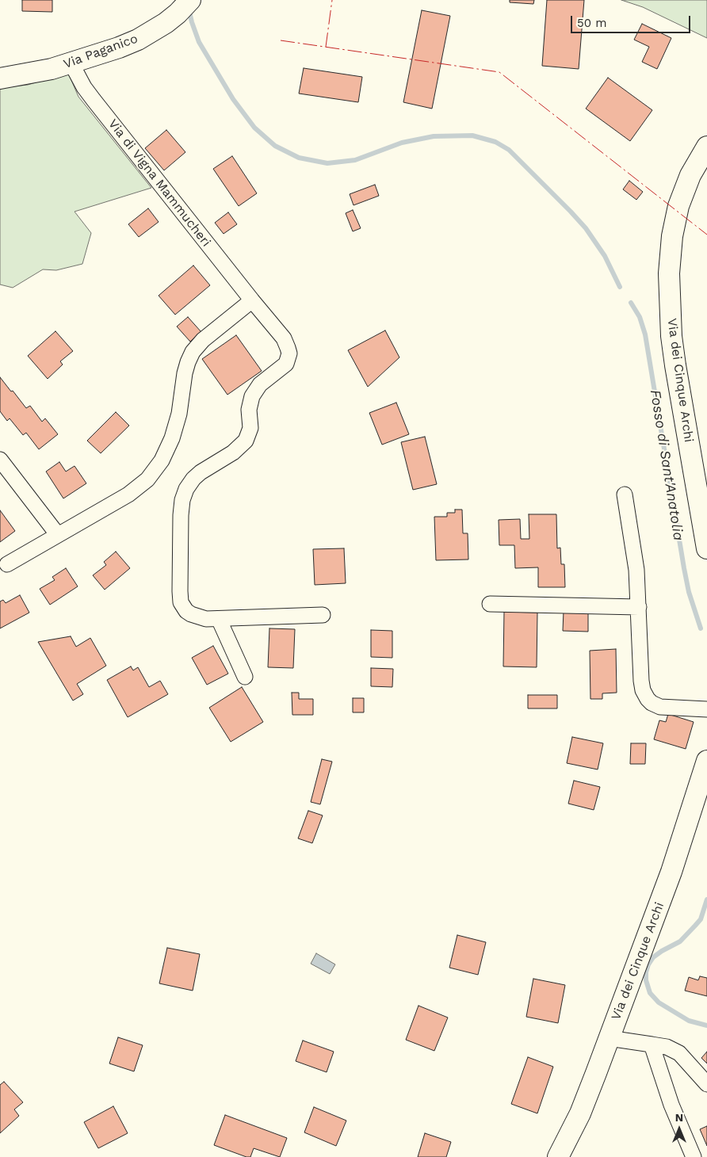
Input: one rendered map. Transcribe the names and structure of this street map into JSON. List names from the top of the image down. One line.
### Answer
{"streets":{"main road":["Via Paganico","Via dei Cinque Archi"],"street":["Via di Vigna Mammucheri"]},"crossings":[["Via Paganico","Via di Vigna Mammucheri"]],"water":["Fosso di Sant'Anatolia"],"scale_bar":"50 m","north":"top"}
